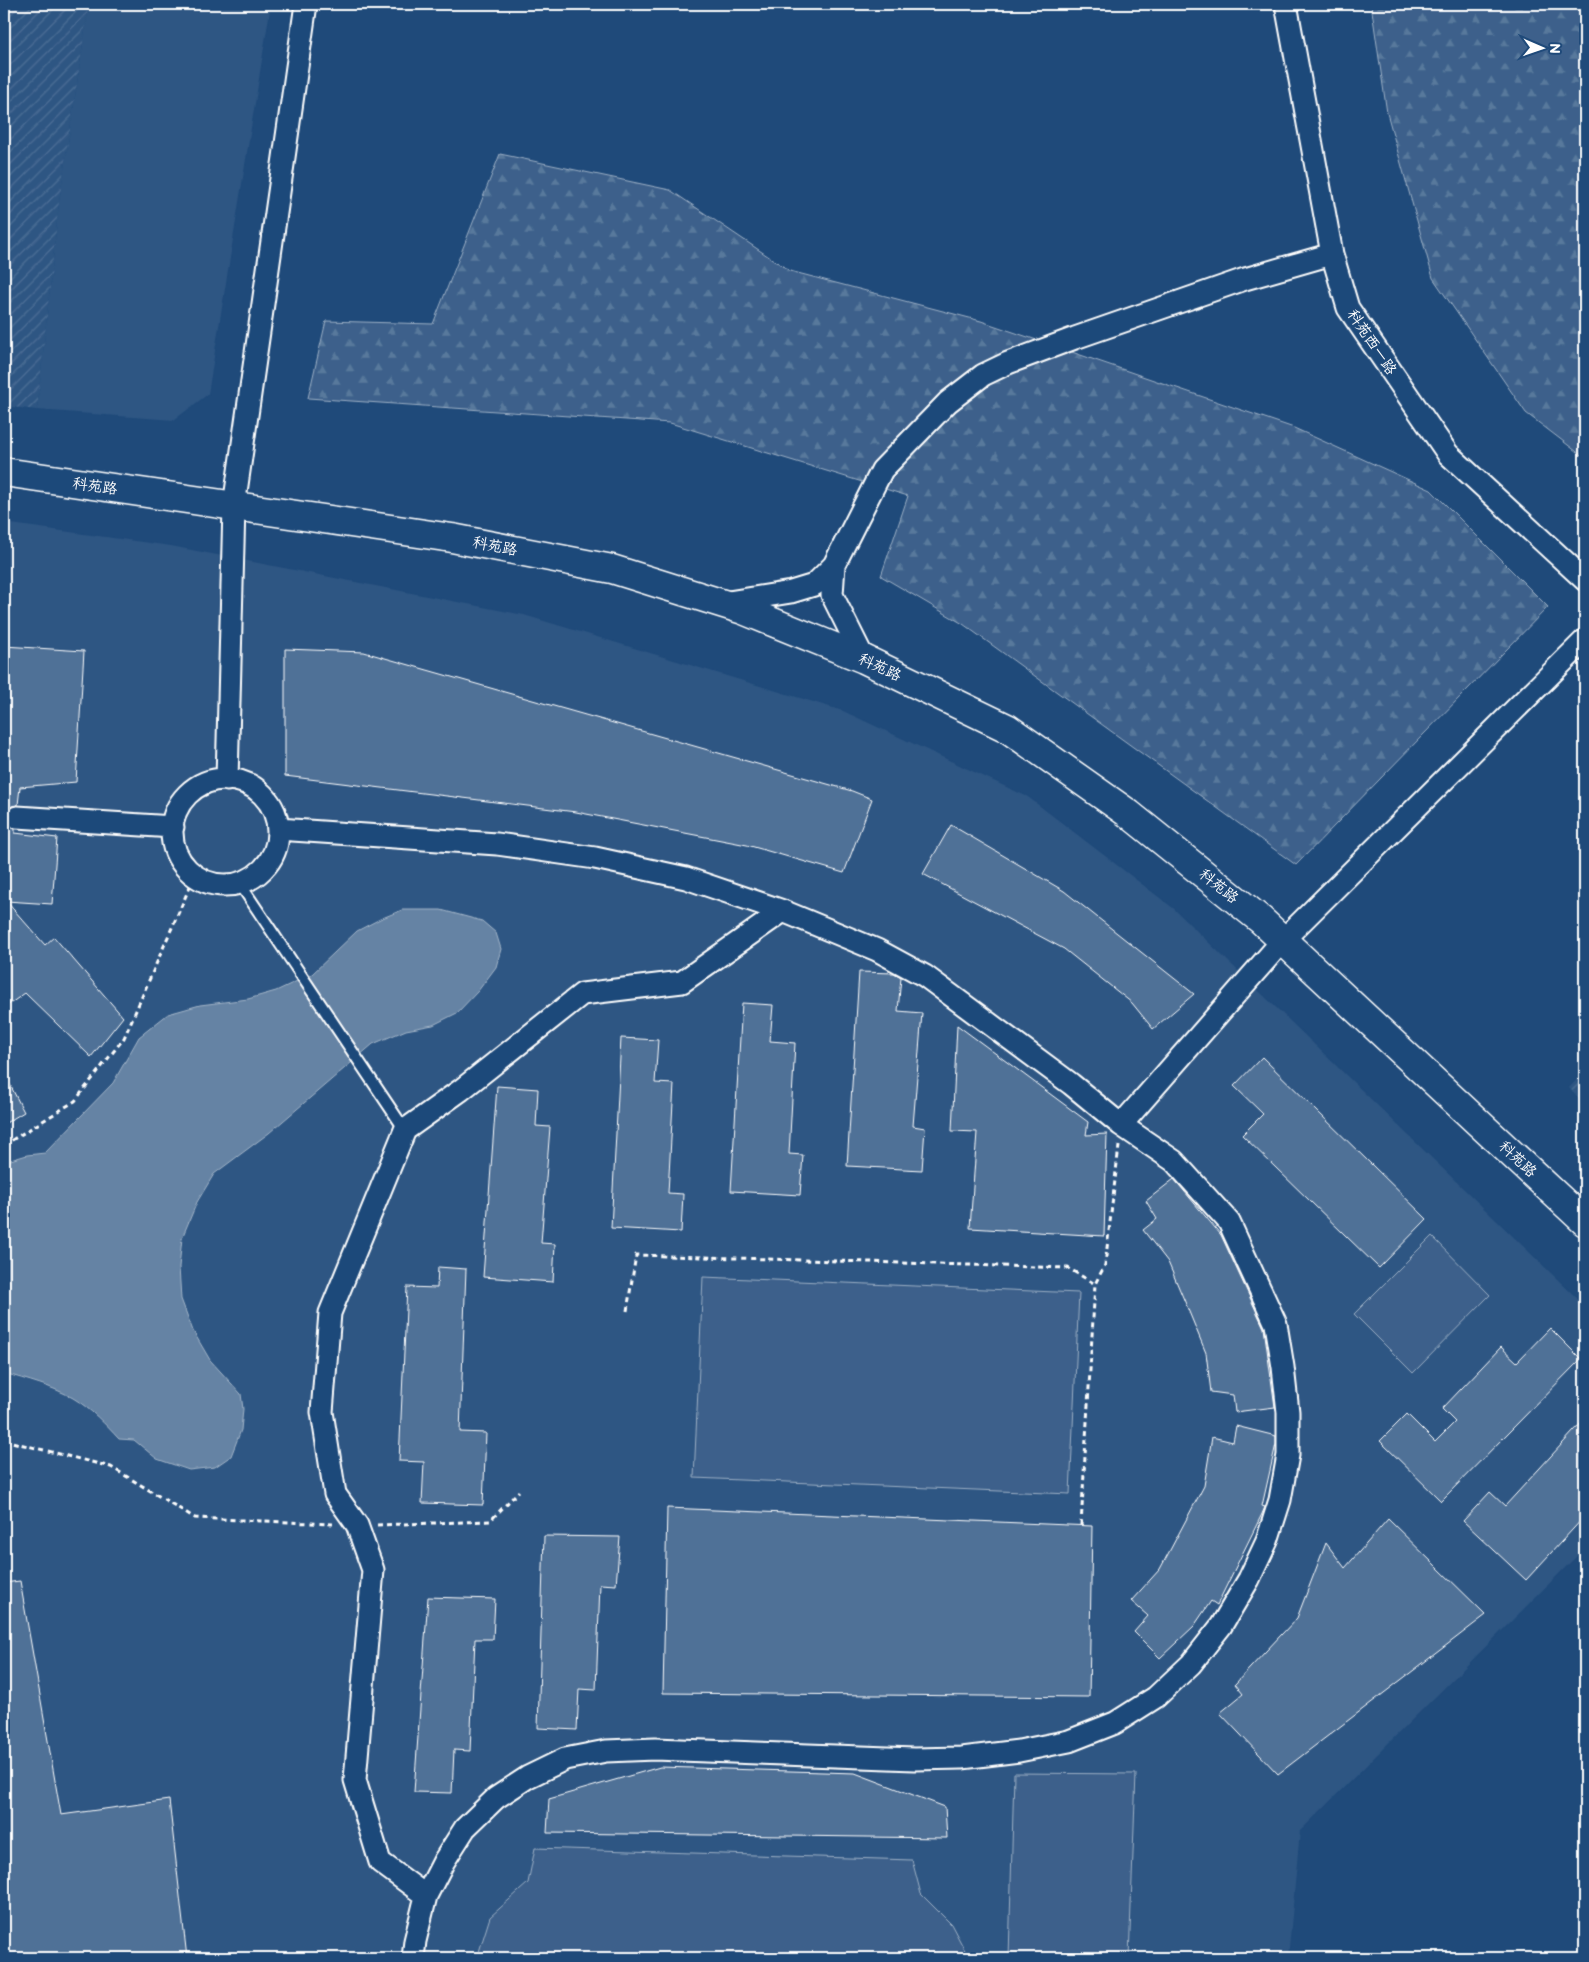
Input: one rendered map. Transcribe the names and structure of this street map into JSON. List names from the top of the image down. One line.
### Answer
{"streets":{"street":["科苑西一路","科苑路"]},"north":"right"}
